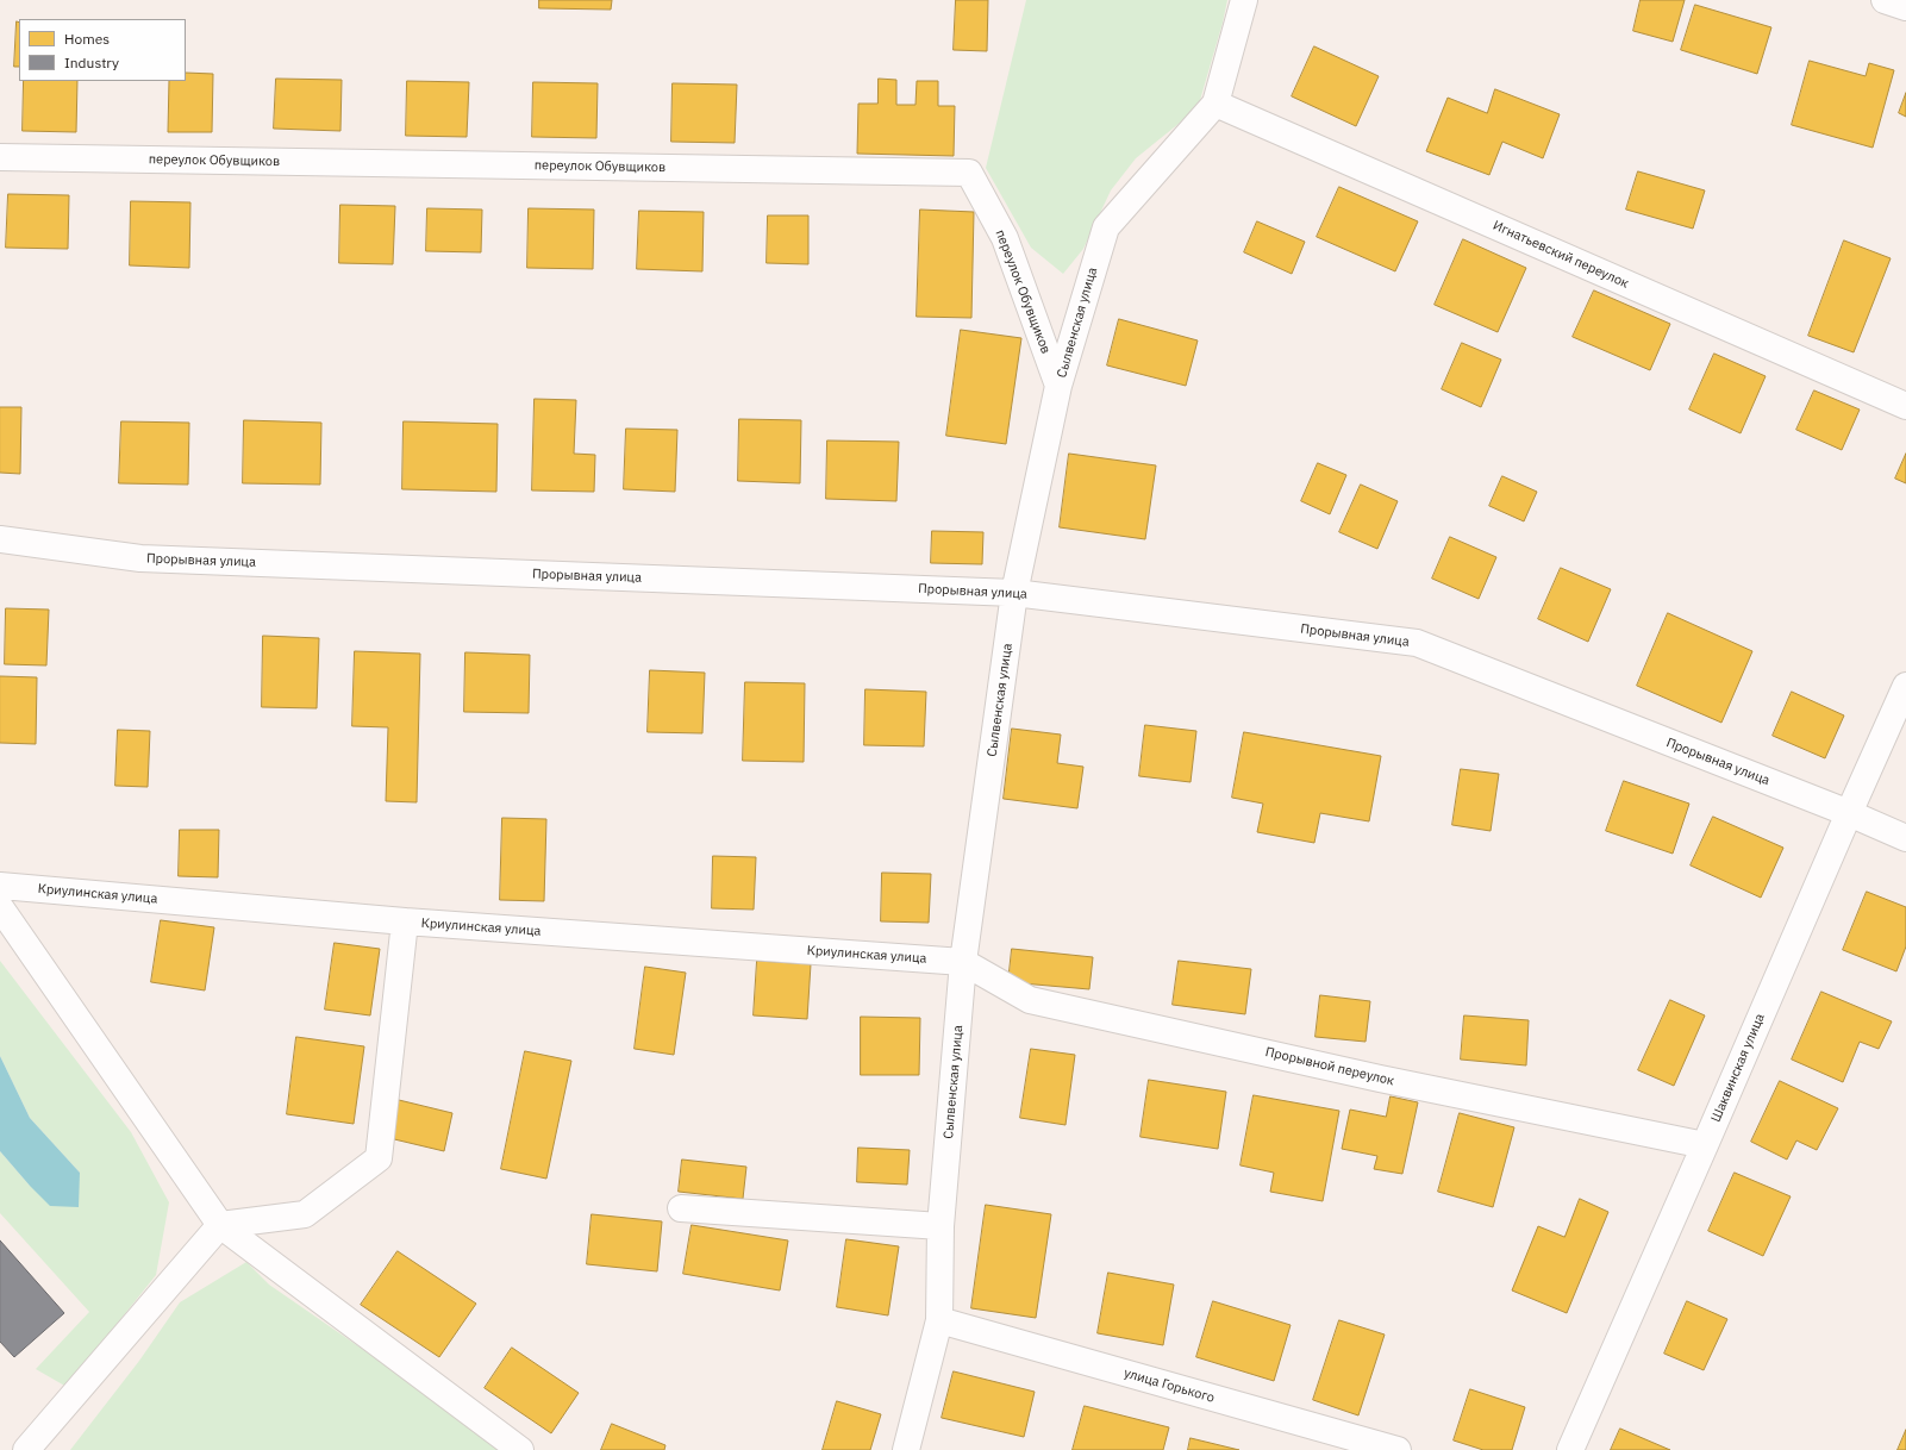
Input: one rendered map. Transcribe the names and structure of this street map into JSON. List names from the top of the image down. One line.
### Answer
{"streets":{"street":["переулок Обувщиков","Игнатьевский переулок","Сылвенская улица","Прорывная улица","Криулинская улица","Прорывной переулок","Шаквинская улица","улица Горького"]},"crossings":[["переулок Обувщиков","Сылвенская улица"],["Игнатьевский переулок","Сылвенская улица"],["Сылвенская улица","Прорывная улица"],["Сылвенская улица","Криулинская улица"],["Сылвенская улица","Прорывной переулок"],["Сылвенская улица","улица Горького"],["Прорывная улица","Шаквинская улица"],["Криулинская улица","Прорывной переулок"],["Прорывной переулок","Шаквинская улица"]],"legend":["Homes","Industry"]}
